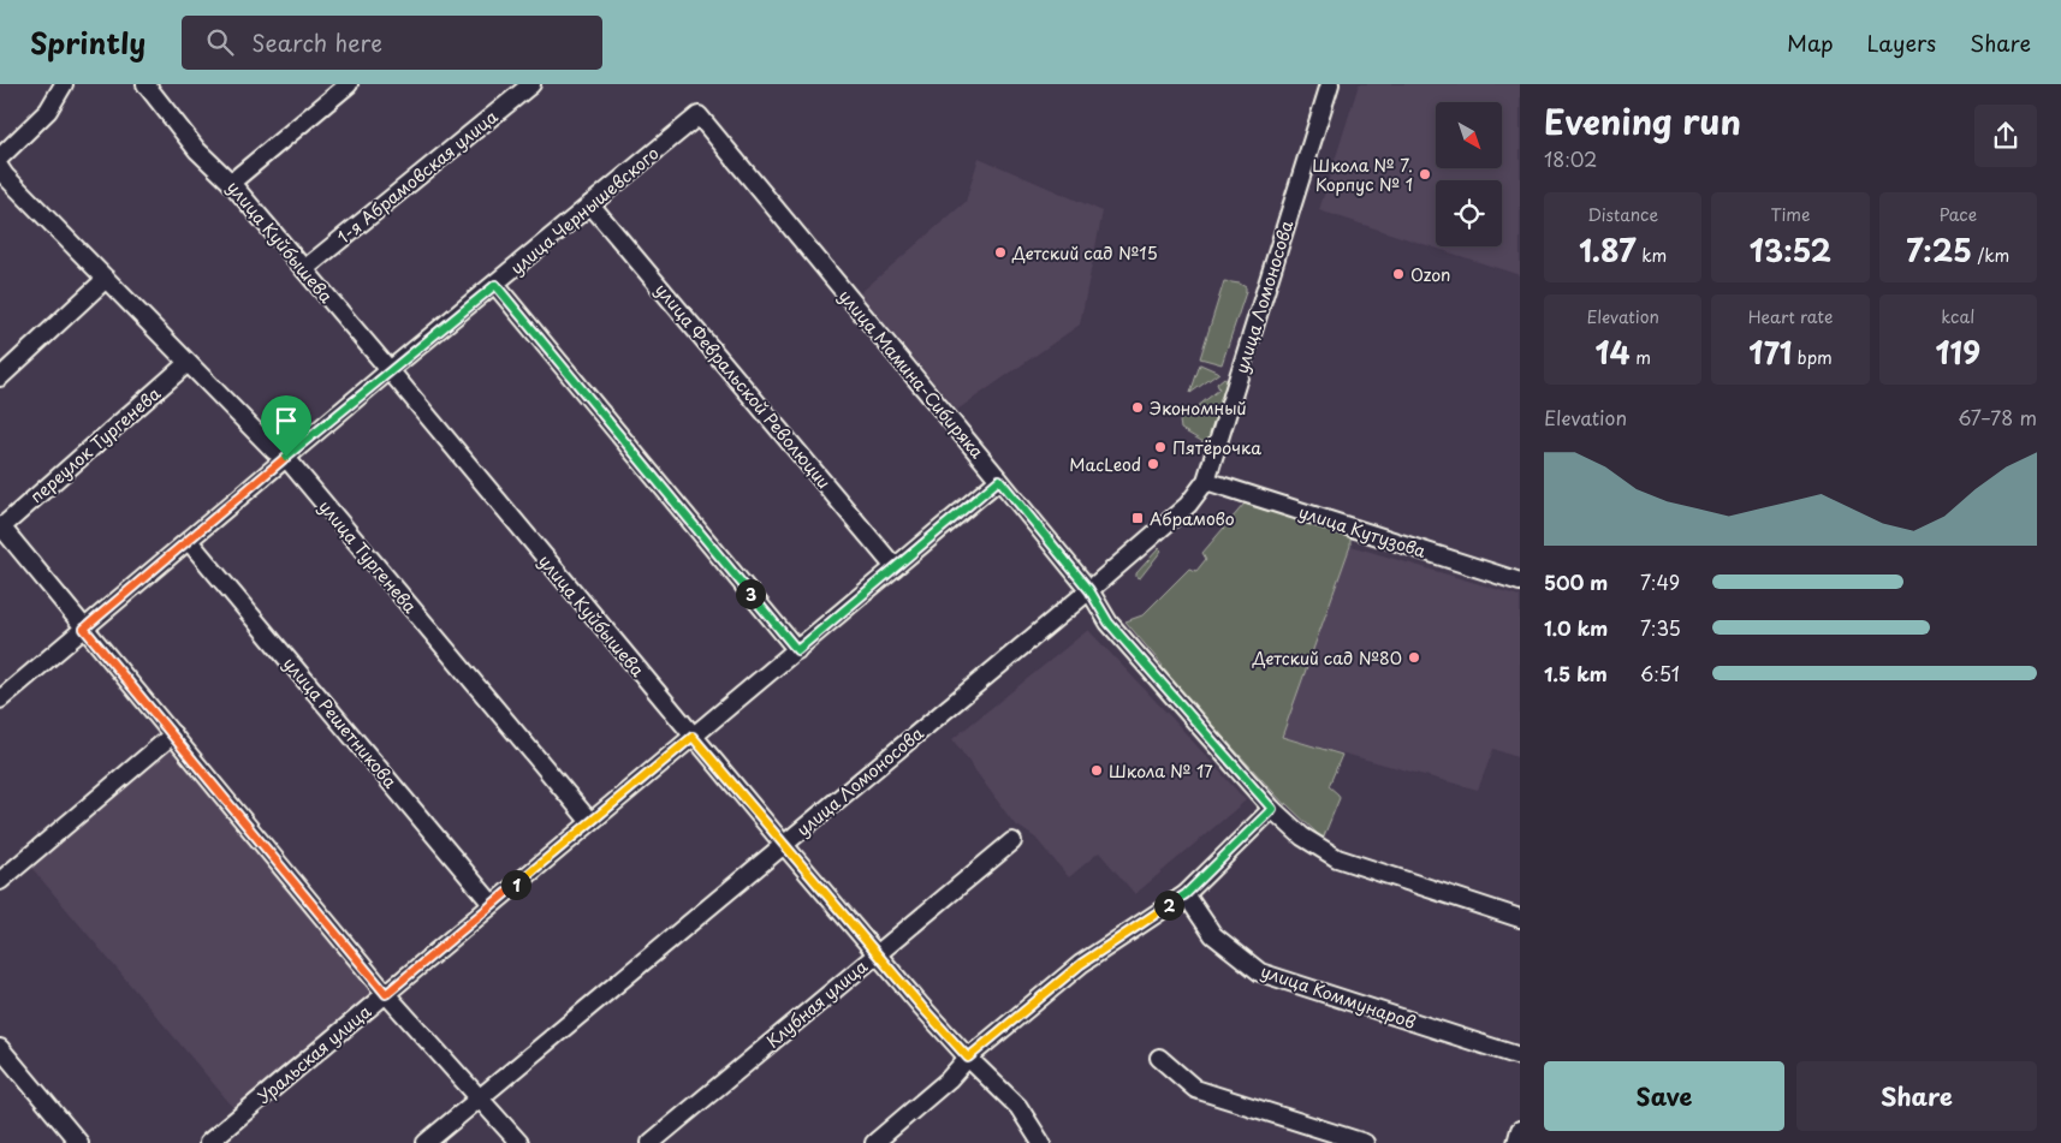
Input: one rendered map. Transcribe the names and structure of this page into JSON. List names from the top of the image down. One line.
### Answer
{"streets":{"street":["1-я Абрамовская улица","улица Чернышевского","улица Куйбышева","улица Ломоносова","улица Мамина-Сибиряка","улица Февральской Революции","переулок Тургенева","улица Кутузова","улица Тургенева","улица Решетникова","улица Коммунаров","Клубная улица","Уральская улица"]},"crossings":[["1-я Абрамовская улица","улица Куйбышева"],["улица Чернышевского","улица Куйбышева"],["улица Чернышевского","улица Мамина-Сибиряка"],["улица Чернышевского","улица Февральской Революции"],["улица Чернышевского","улица Тургенева"],["улица Чернышевского","улица Решетникова"],["улица Куйбышева","улица Ломоносова"],["улица Куйбышева","Клубная улица"],["улица Куйбышева","Уральская улица"],["улица Ломоносова","улица Мамина-Сибиряка"],["улица Ломоносова","улица Кутузова"],["улица Мамина-Сибиряка","Уральская улица"],["улица Февральской Революции","Уральская улица"],["переулок Тургенева","улица Тургенева"],["улица Тургенева","Уральская улица"],["улица Решетникова","Уральская улица"]],"places":{"other":["Школа № 7. Корпус № 1","Детский сад №15","Ozon","Экономный","Пятёрочка","MacLeod","Детский сад №80","Школа № 17"],"transit":["Абрамово"]},"north":"bottom right","page":{"header":"Sprintly","search":"Search here","nav":["Map","Layers","Share"],"heading":["Evening run","18:02"],"stats":[["Distance","1.87 km"],["Time","13:52"],["Pace","7:25 /km"],["Elevation","14 m"],["Heart rate","171 bpm"],["kcal","119"]],"chart":["Elevation","67–78 m"],"list":[{"name":"500 m","note":"7:49"},{"name":"1.0 km","note":"7:35"},{"name":"1.5 km","note":"6:51"}],"pins":["3","1","2"],"buttons":["Save","Share"]}}
